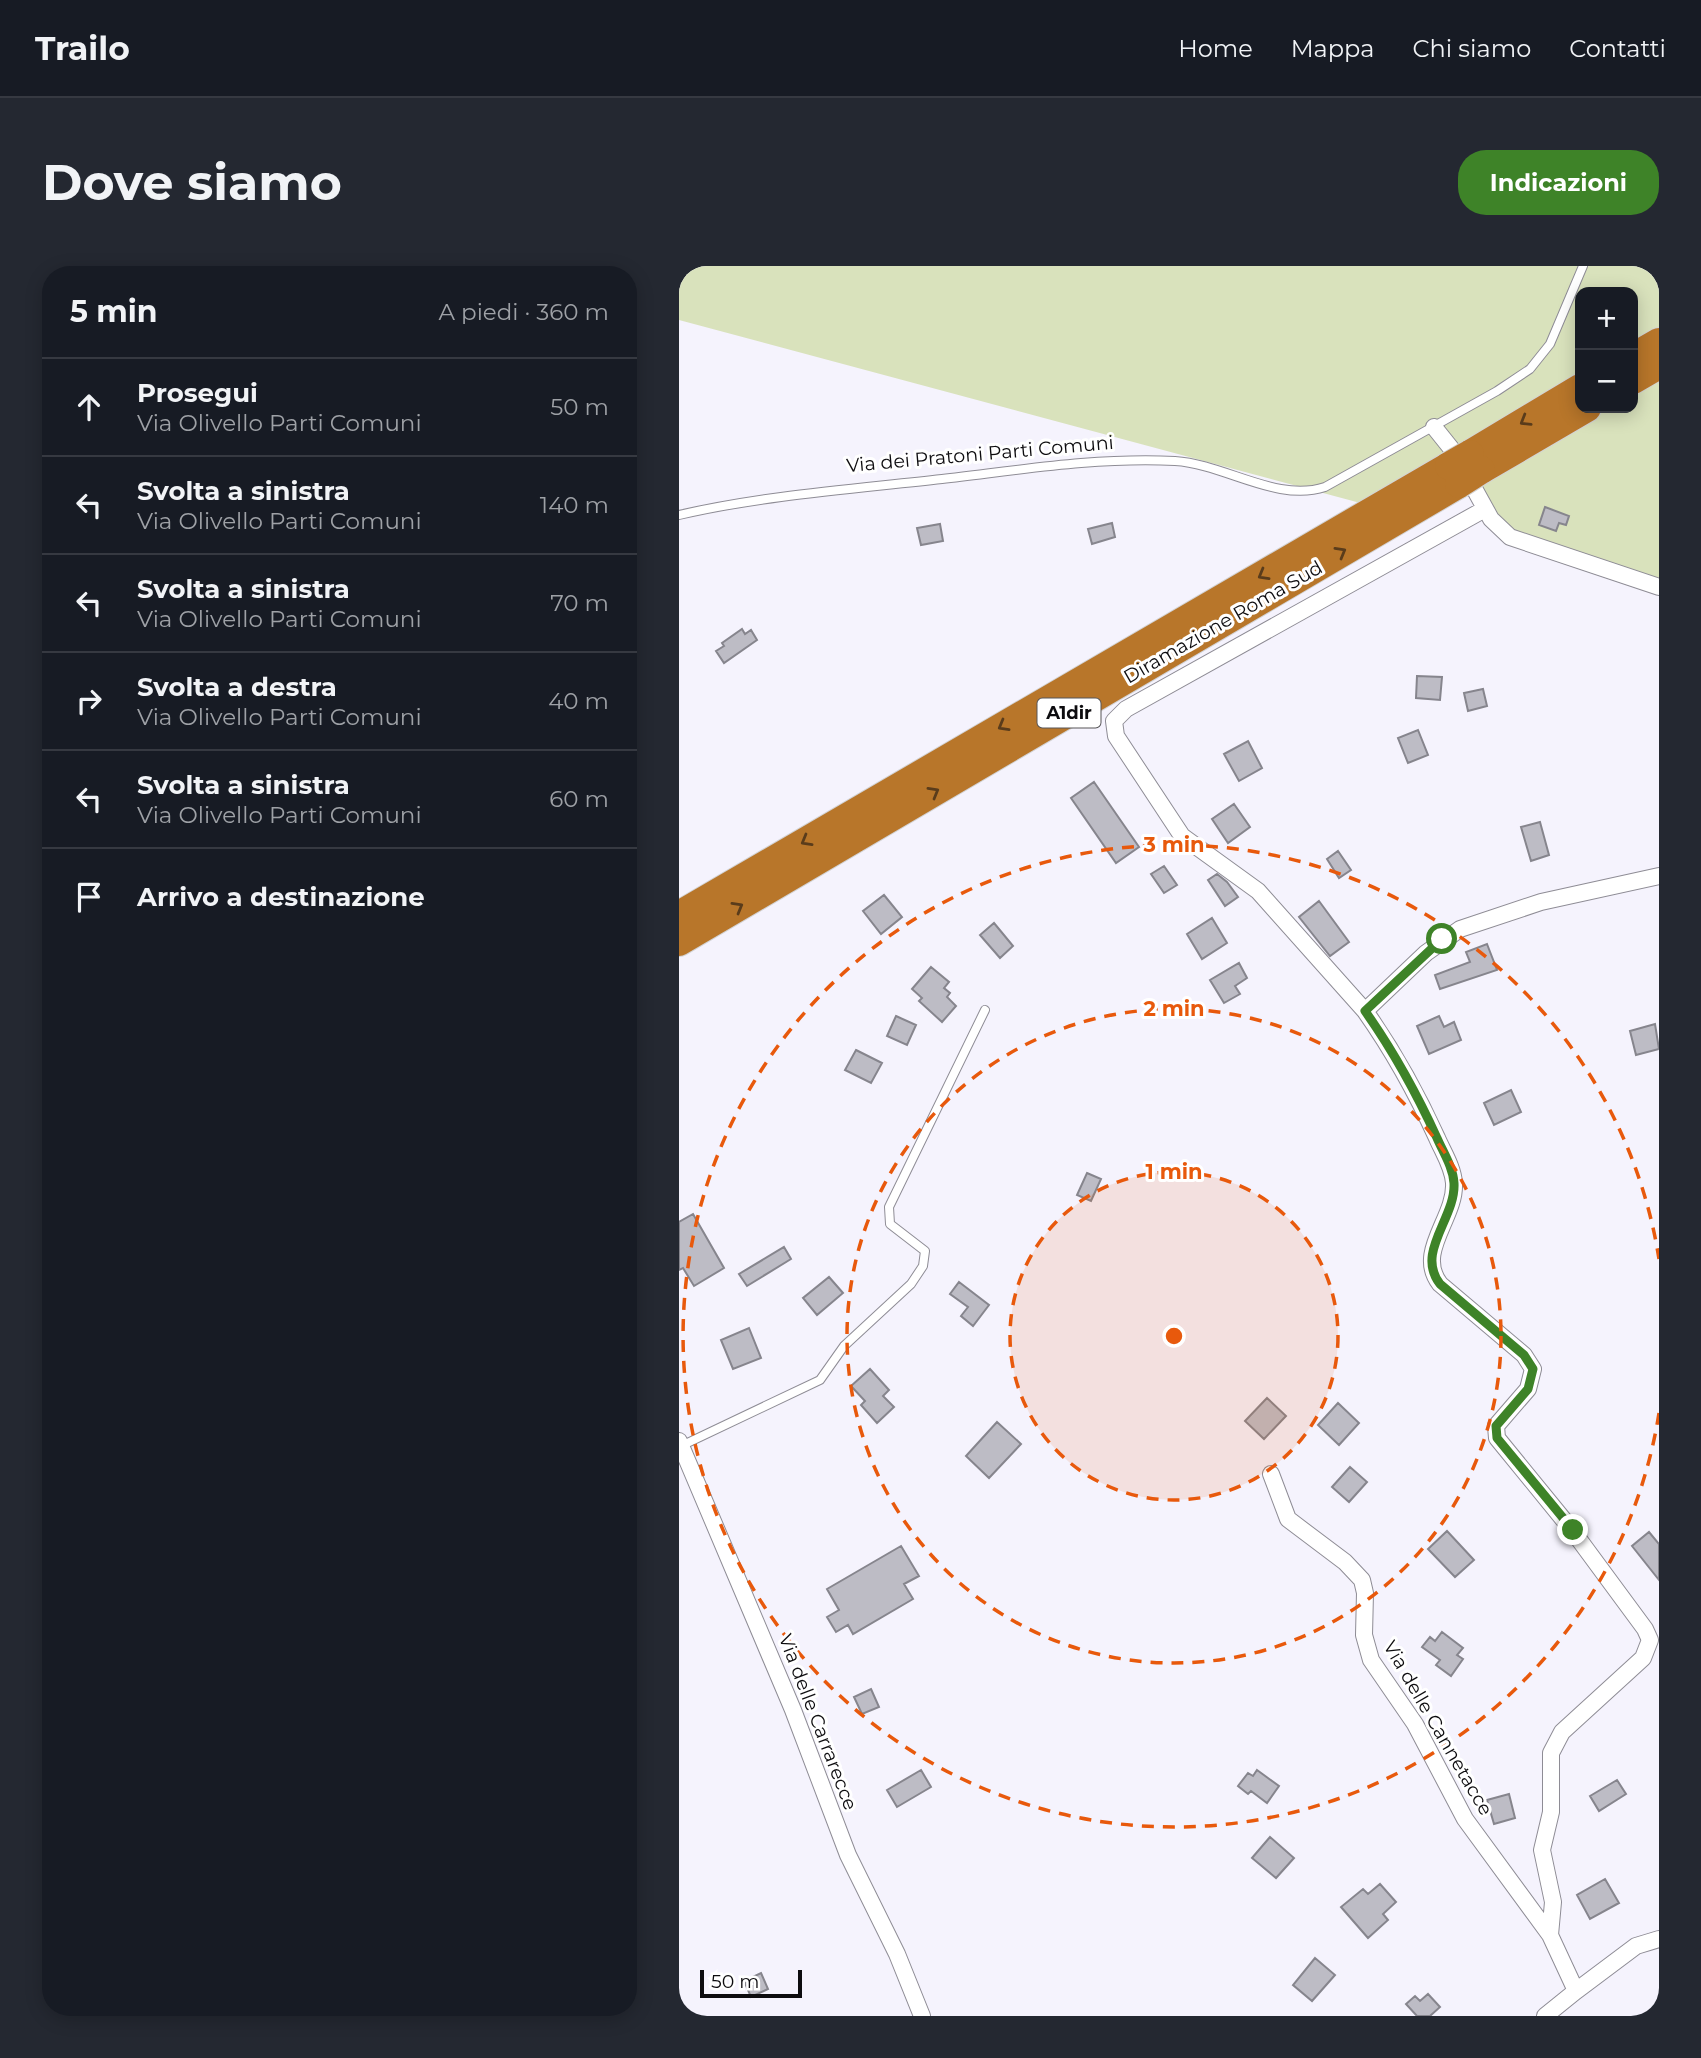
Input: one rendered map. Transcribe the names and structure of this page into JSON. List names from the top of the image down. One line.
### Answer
{"streets":{"highway":["Diramazione Roma Sud","A1dir"],"street":["Via delle Carrarecce","Via delle Cannetacce"],"lane":["Via dei Pratoni Parti Comuni"]},"scale_bar":"50 m","page":{"header":"Trailo","nav":["Home","Mappa","Chi siamo","Contatti"],"buttons":"Indicazioni","title":"Dove siamo","heading":["5 min","A piedi · 360 m"],"map_buttons":["+","−"],"list":[["Prosegui","Via Olivello Parti Comuni","50 m"],["Svolta a sinistra","Via Olivello Parti Comuni","140 m"],["Svolta a sinistra","Via Olivello Parti Comuni","70 m"],["Svolta a destra","Via Olivello Parti Comuni","40 m"],["Svolta a sinistra","Via Olivello Parti Comuni","60 m"],"Arrivo a destinazione"],"scale":"50 m"},"rings":["3 min","2 min","1 min"]}
